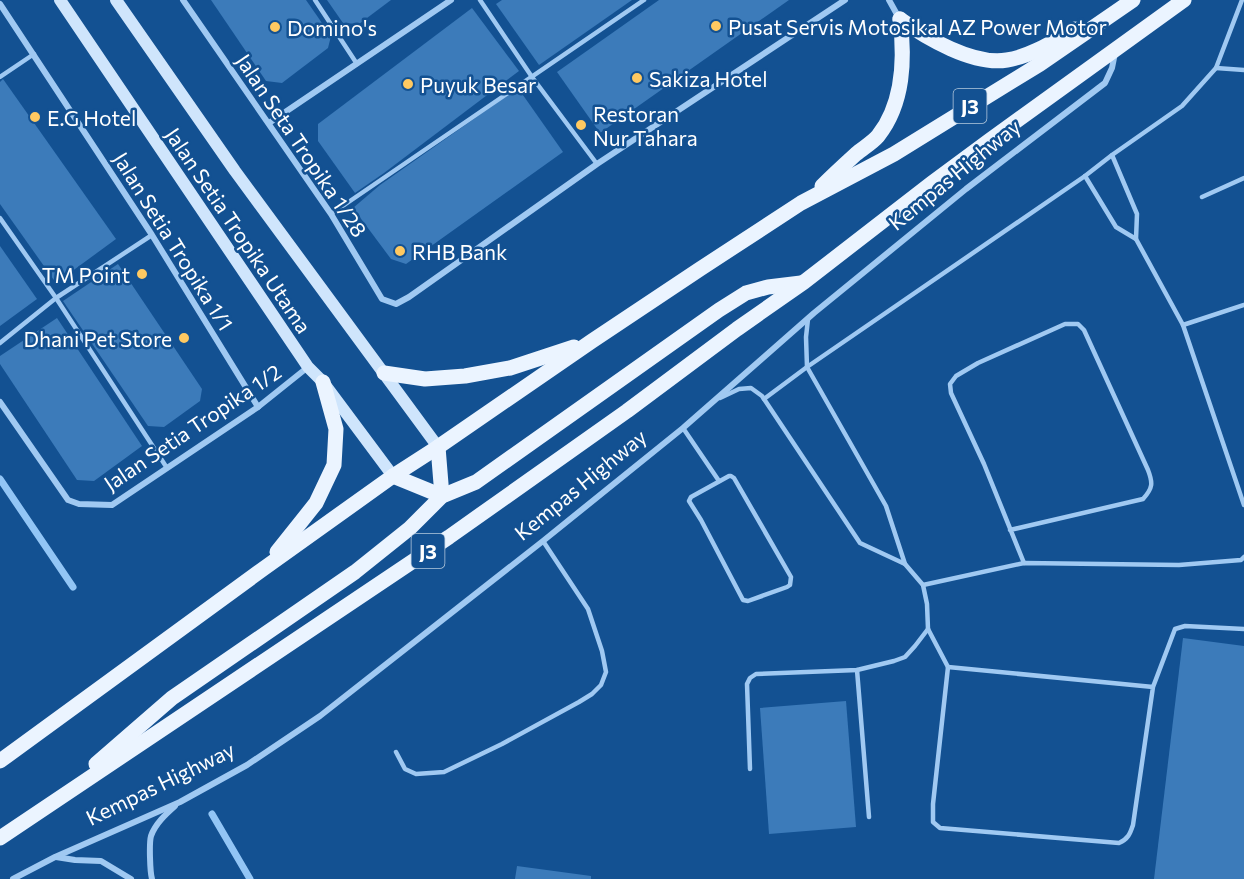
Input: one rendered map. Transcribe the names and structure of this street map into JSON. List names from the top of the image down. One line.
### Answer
{"streets":{"main road":["J3","Kempas Highway","Jalan Setia Tropika Utama"],"street":["Jalan Seta Tropika 1/28","Jalan Setia Tropika 1/1","Jalan Setia Tropika 1/2"]},"crossings":[["Kempas Highway","Jalan Setia Tropika Utama"],["Jalan Setia Tropika Utama","Jalan Setia Tropika 1/2"],["Jalan Setia Tropika 1/1","Jalan Setia Tropika 1/2"]],"places":["Pusat Servis Motosikal AZ Power Motor","Domino's","Sakiza Hotel","Puyuk Besar","E.G Hotel","Restoran Nur Tahara","RHB Bank","TM Point","Dhani Pet Store"]}
